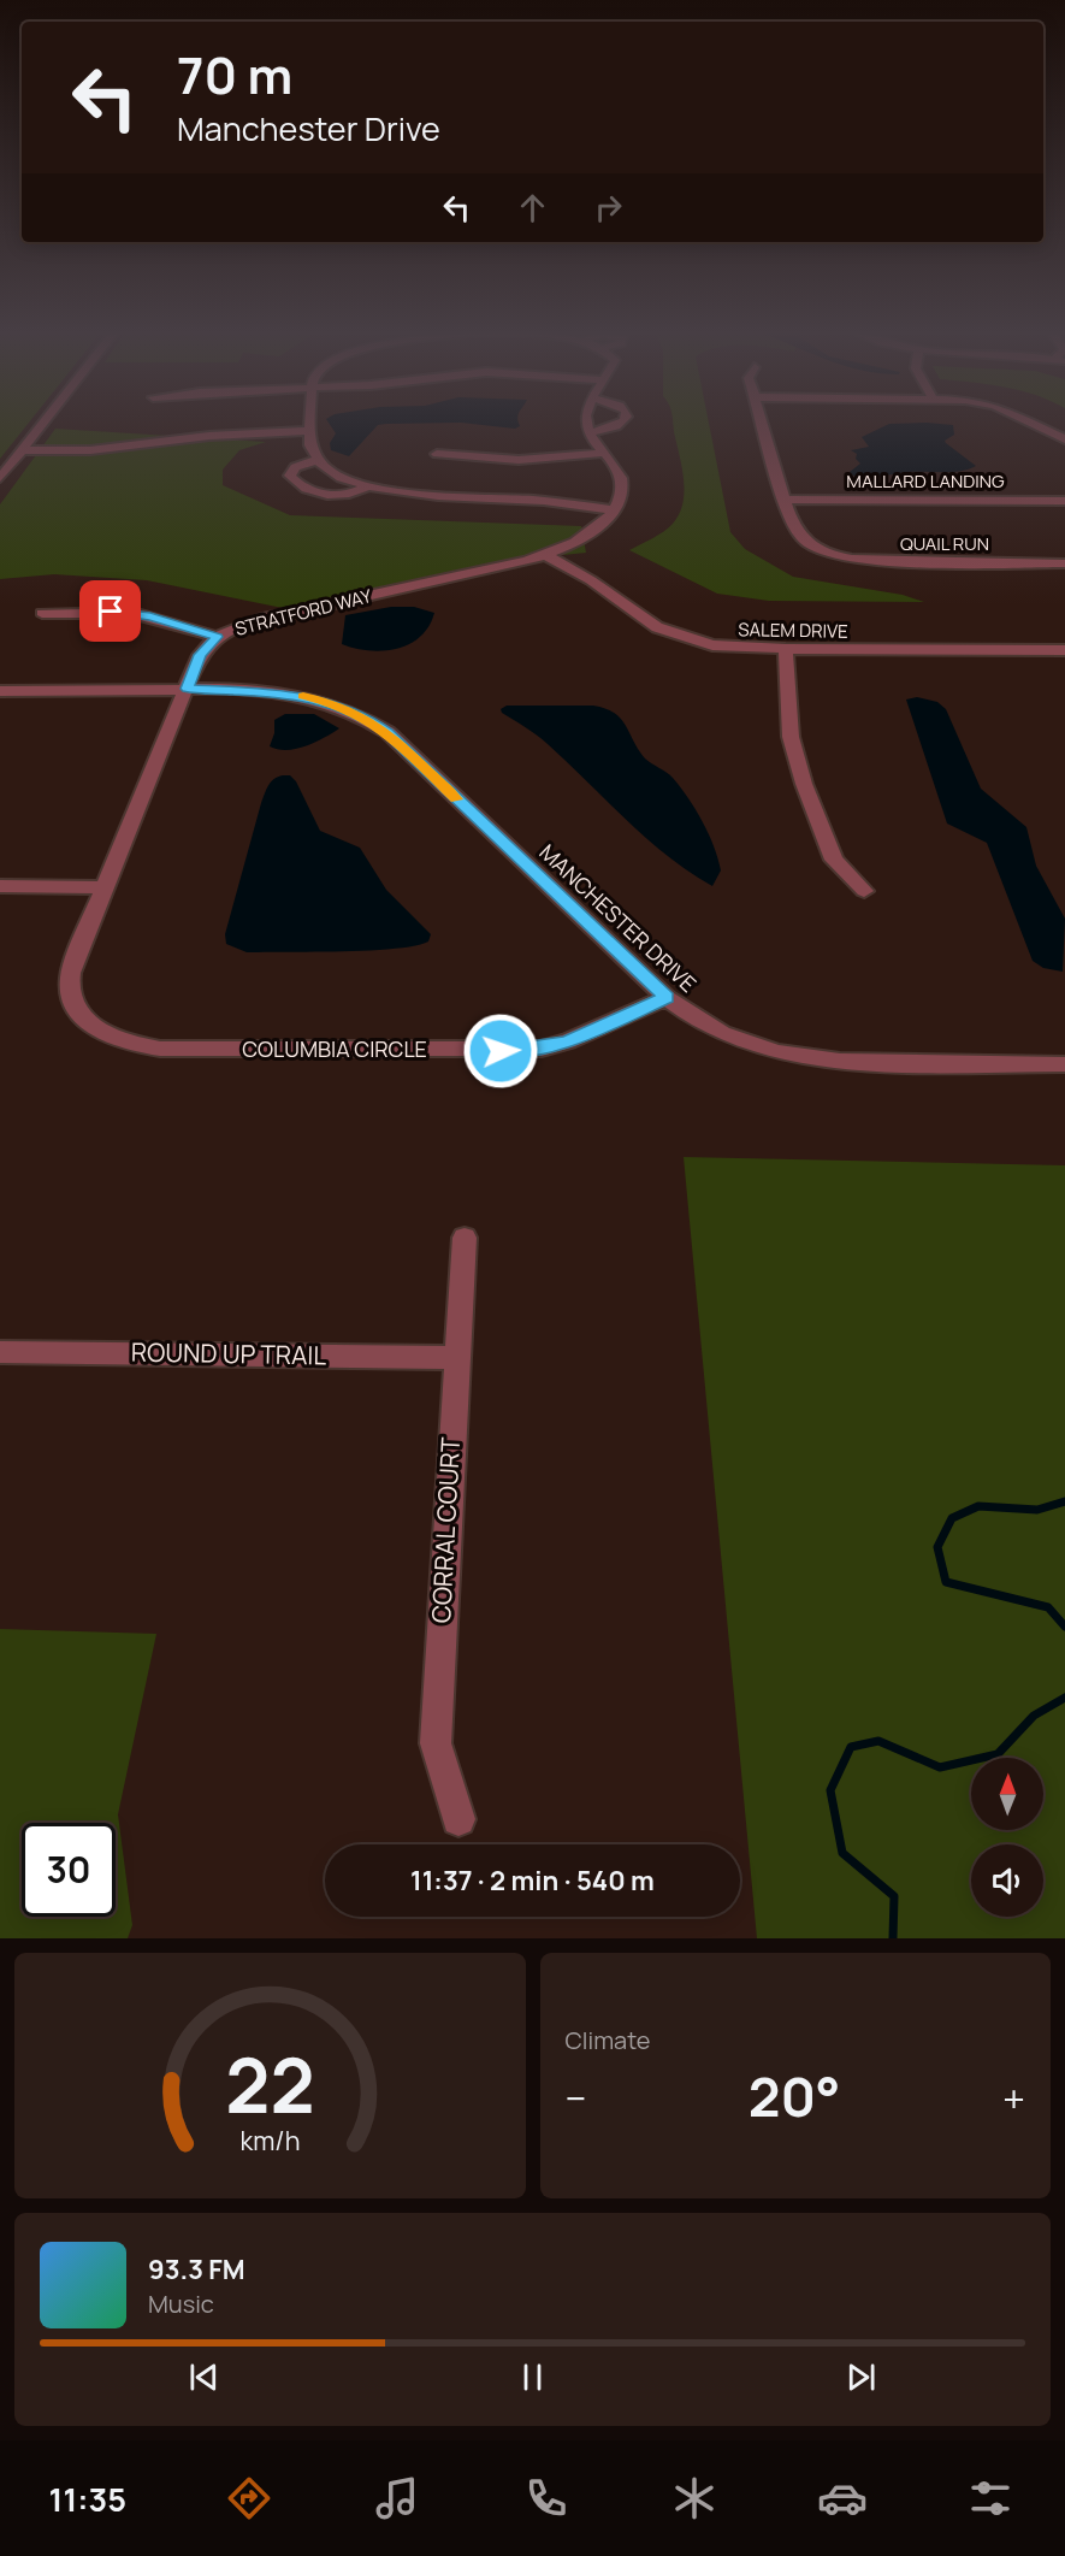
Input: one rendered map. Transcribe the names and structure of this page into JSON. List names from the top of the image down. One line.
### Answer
{"streets":{"street":["MALLARD LANDING","QUAIL RUN","STRATFORD WAY","SALEM DRIVE","MANCHESTER DRIVE","COLUMBIA CIRCLE","ROUND UP TRAIL","CORRAL COURT"]},"crossings":[["MALLARD LANDING","QUAIL RUN"],["STRATFORD WAY","SALEM DRIVE"],["STRATFORD WAY","MANCHESTER DRIVE"],["STRATFORD WAY","COLUMBIA CIRCLE"],["MANCHESTER DRIVE","COLUMBIA CIRCLE"],["ROUND UP TRAIL","CORRAL COURT"]],"north":"top","page":{"turn":["70 m","Manchester Drive"],"limit":"30","trip":"11:37 · 2 min · 540 m","tile":"Climate","heat":["−","20°","+"],"song":["93.3 FM","Music"],"tabs":"11:35","gauge":["22","km/h"]}}
